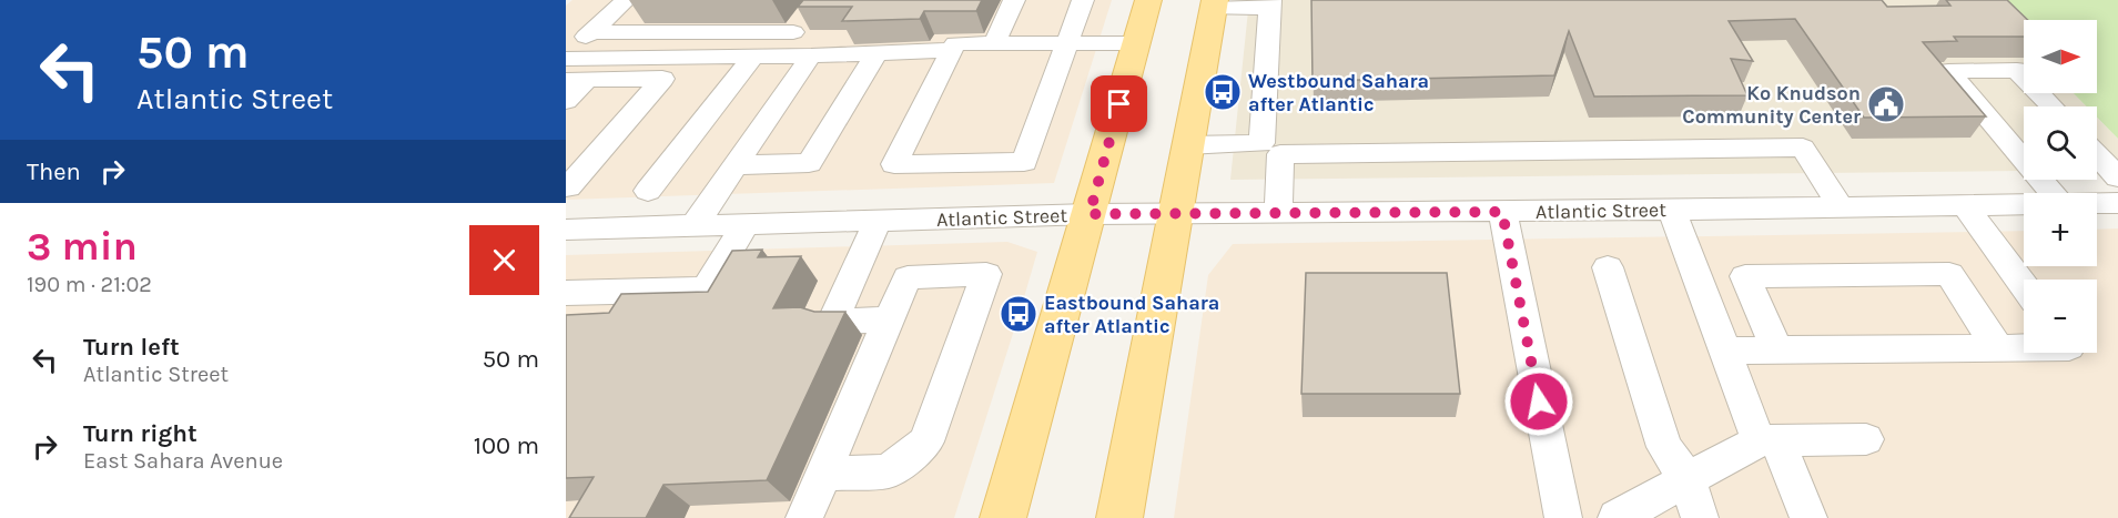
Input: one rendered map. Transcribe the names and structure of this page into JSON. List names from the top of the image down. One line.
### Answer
{"streets":{"street":["Atlantic Street"]},"places":{"bus stop":["Westbound Sahara after Atlantic","Eastbound Sahara after Atlantic"],"public building":["Ko Knudson Community Center"]},"north":"right","page":{"turn":["50 m","Atlantic Street"],"map_buttons":["+","−"],"then":"Then","heading":["3 min","190 m · 21:02"],"list":[{"name":"Turn left","note":"Atlantic Street","value":"50 m"},{"name":"Turn right","note":"East Sahara Avenue","value":"100 m"}]}}
